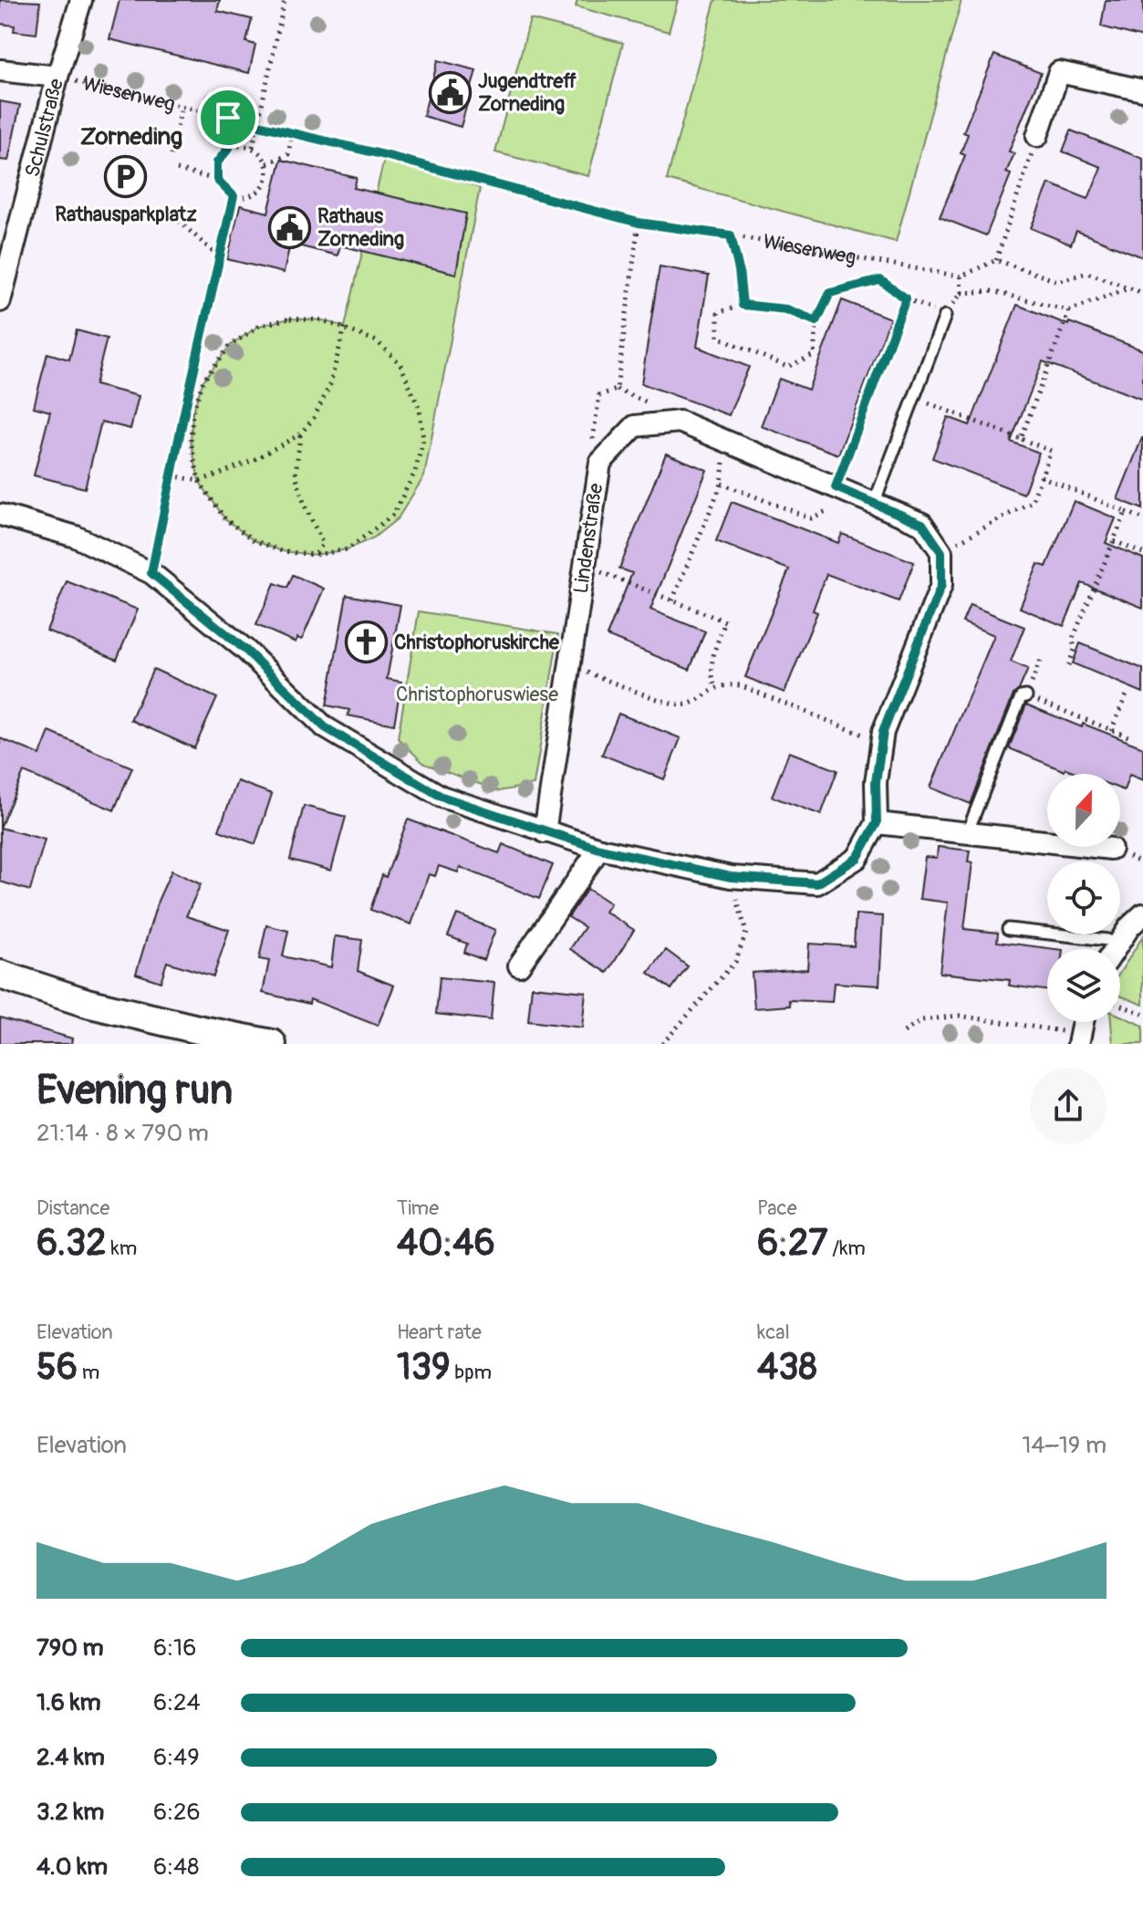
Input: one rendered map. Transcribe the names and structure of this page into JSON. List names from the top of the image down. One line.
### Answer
{"streets":{"street":["Wiesenweg","Schulstraße","Lindenstraße"]},"crossings":[["Wiesenweg","Schulstraße"]],"districts":["Zorneding"],"parks":["Christophoruswiese"],"places":{"public building":["Jugendtreff Zorneding","Rathaus Zorneding"],"parking":["Rathausparkplatz"],"church":["Christophoruskirche"]},"north":"top","page":{"heading":["Evening run","21:14 · 8 × 790 m"],"stats":[["Distance","6.32 km"],["Time","40:46"],["Pace","6:27 /km"],["Elevation","56 m"],["Heart rate","139 bpm"],["kcal","438"]],"chart":["Elevation","14–19 m"],"list":[{"name":"790 m","note":"6:16"},{"name":"1.6 km","note":"6:24"},{"name":"2.4 km","note":"6:49"},{"name":"3.2 km","note":"6:26"},{"name":"4.0 km","note":"6:48"}]}}
